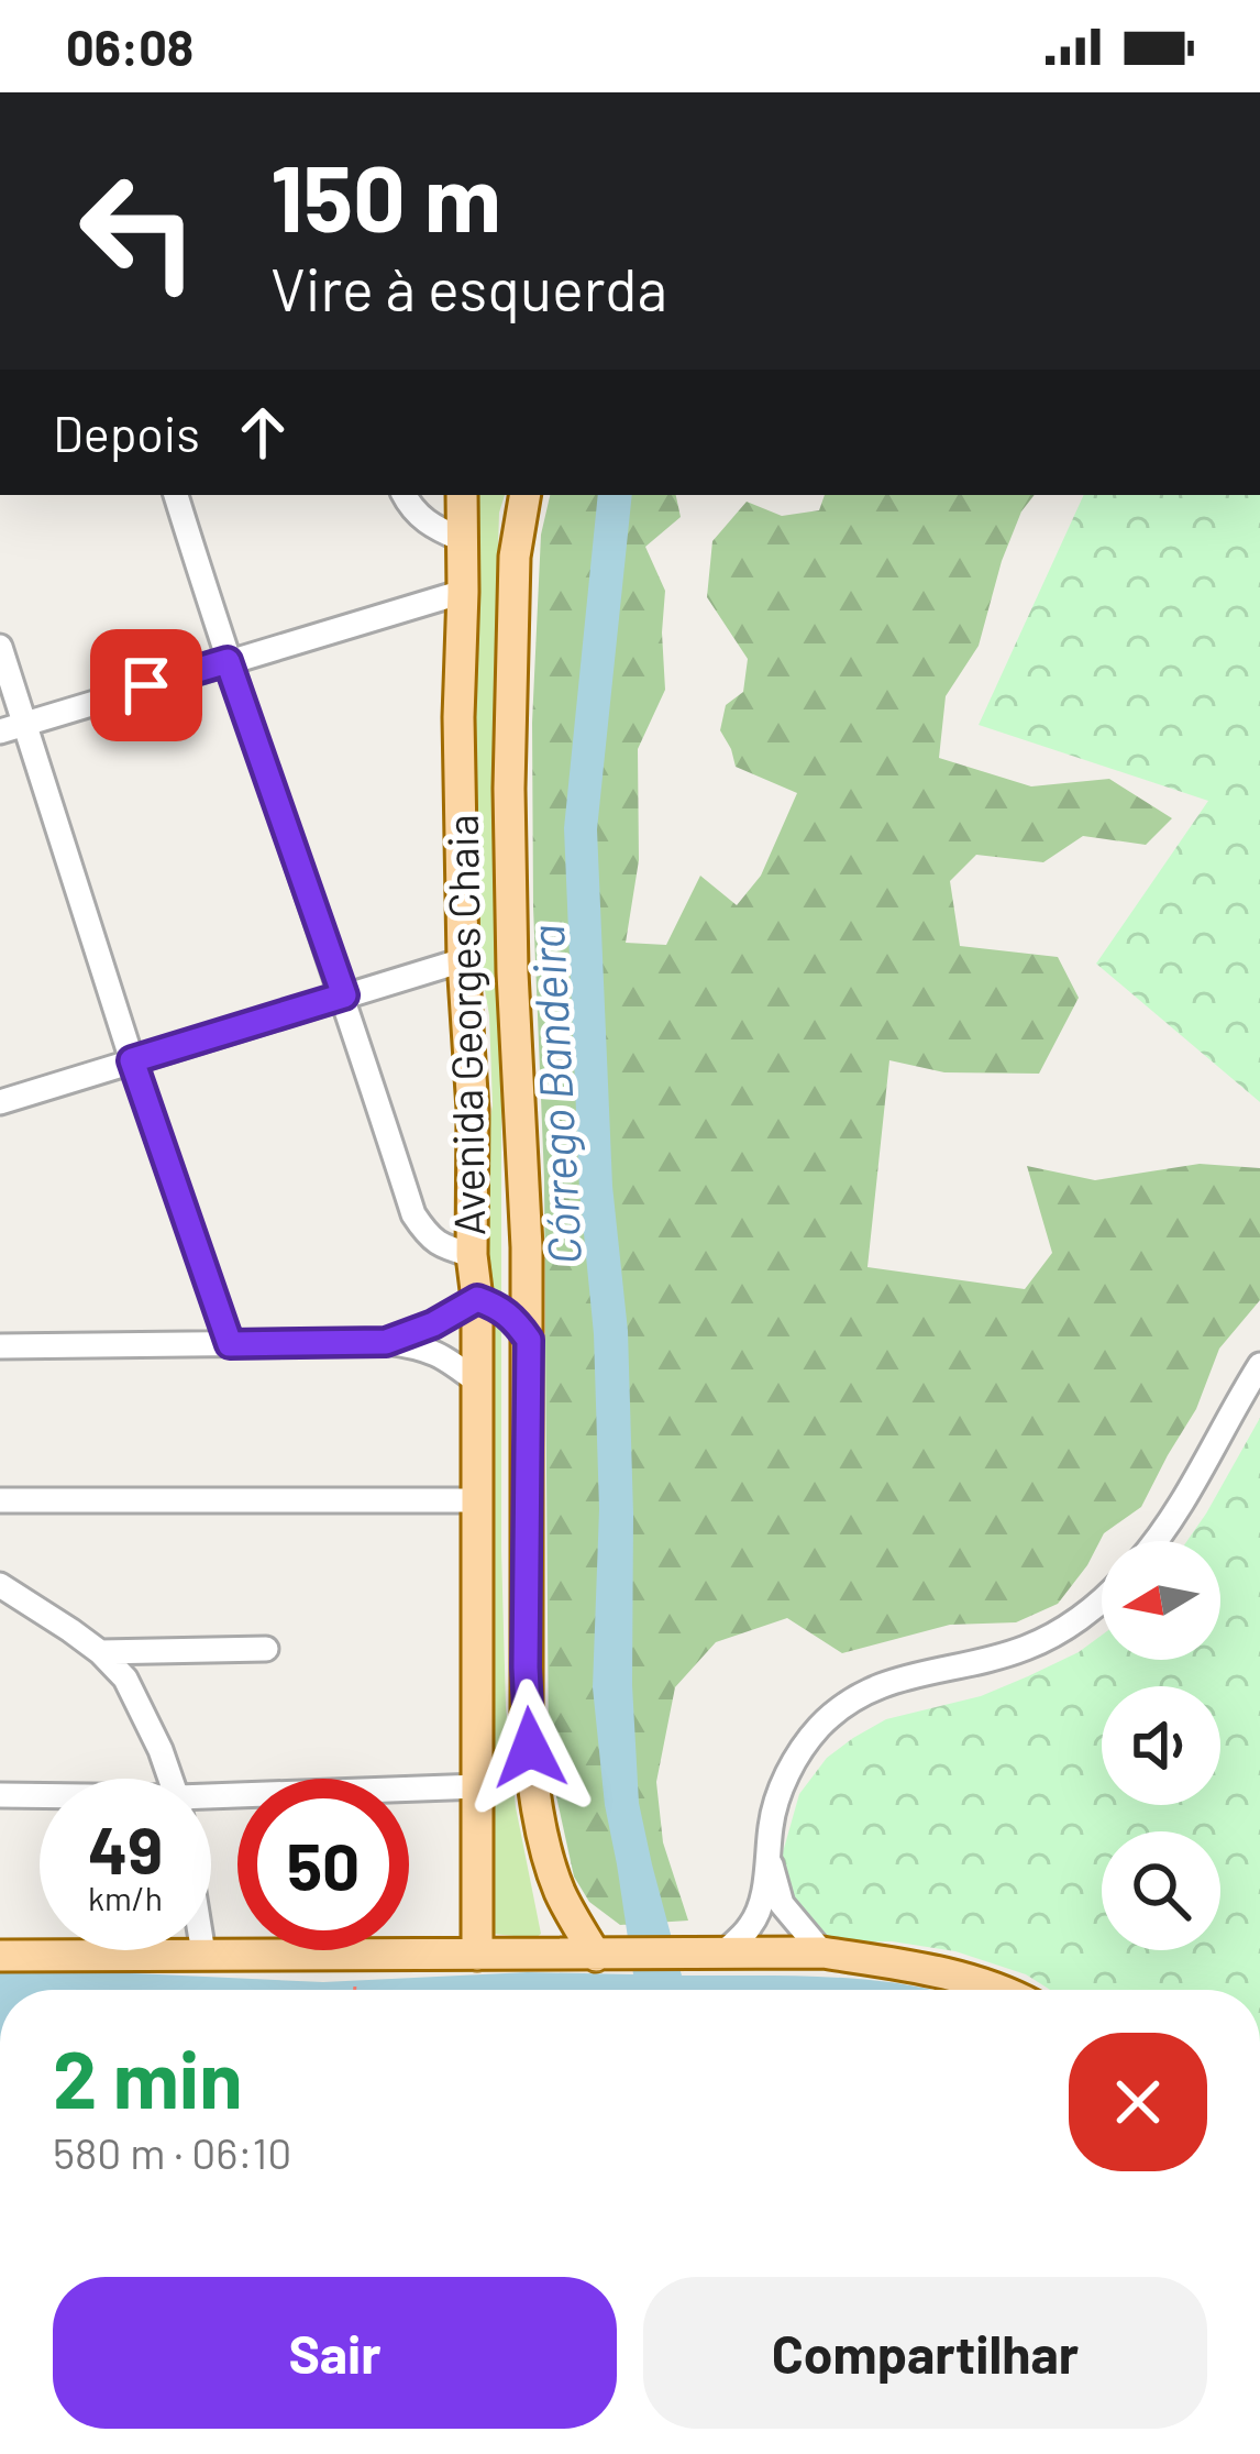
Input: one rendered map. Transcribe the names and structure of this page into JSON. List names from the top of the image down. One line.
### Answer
{"streets":{"main road":["Avenida Georges Chaia"]},"water":["Córrego Bandeira"],"north":"left","page":{"status":"06:08","turn":["150 m","Vire à esquerda"],"then":"Depois","speed":"49 km/h","limit":"50","heading":["2 min","580 m · 06:10"],"buttons":["Sair","Compartilhar"]}}
